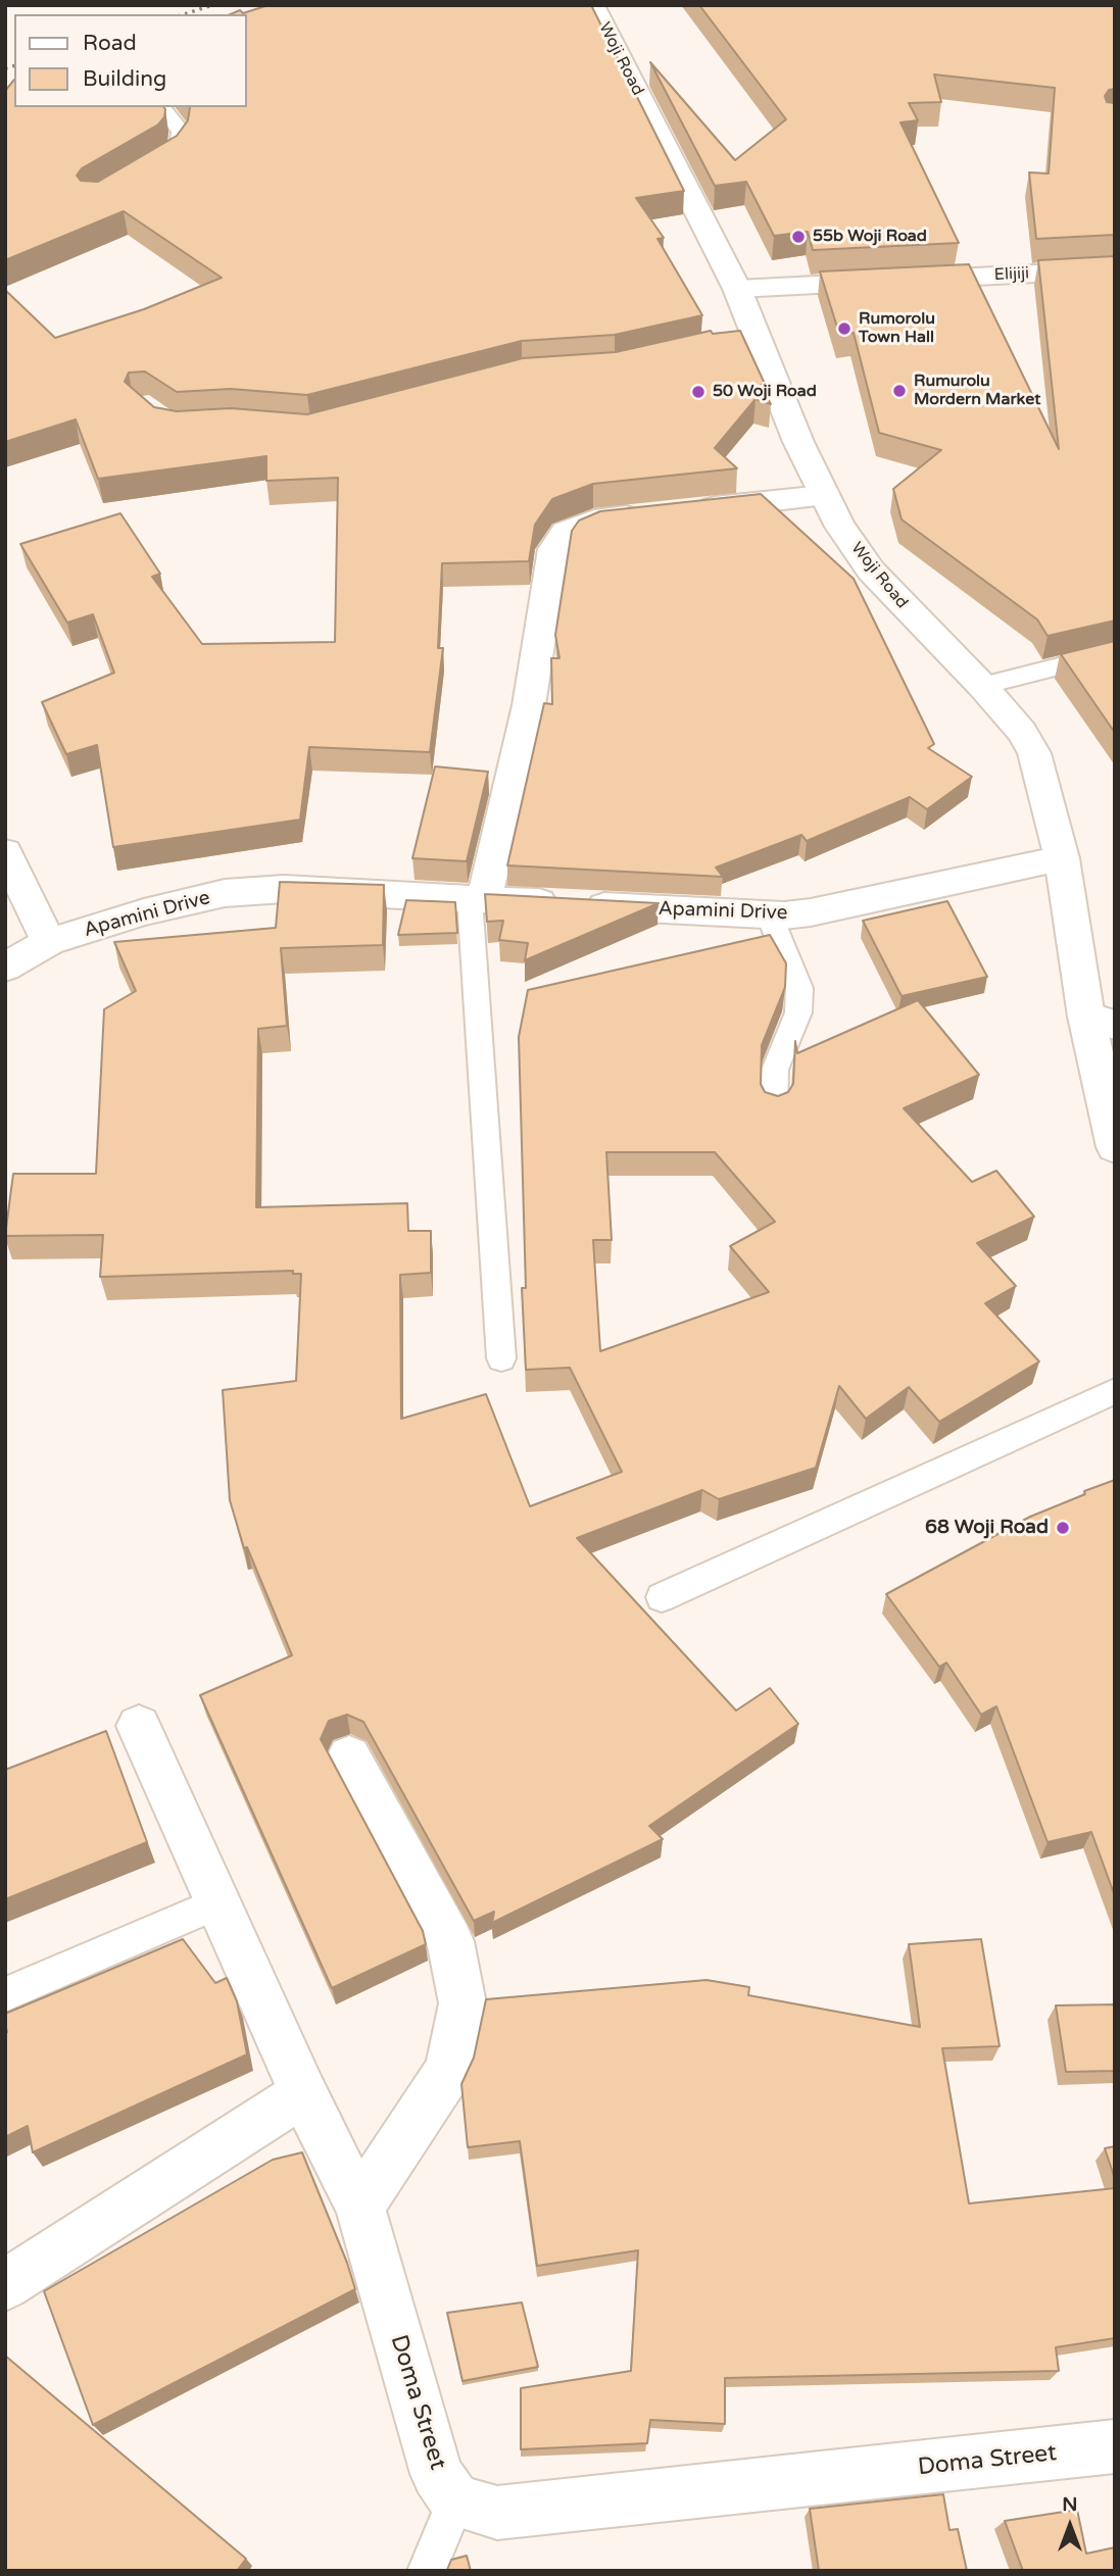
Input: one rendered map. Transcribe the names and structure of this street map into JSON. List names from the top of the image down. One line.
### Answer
{"streets":{"street":["Woji Road","Elijiji","Apamini Drive","Doma Street"]},"crossings":[["Woji Road","Elijiji"],["Woji Road","Apamini Drive"]],"places":["55b Woji Road","Rumorolu Town Hall","Rumurolu Mordern Market","50 Woji Road","68 Woji Road"],"legend":["Road","Building"],"north":"top"}
